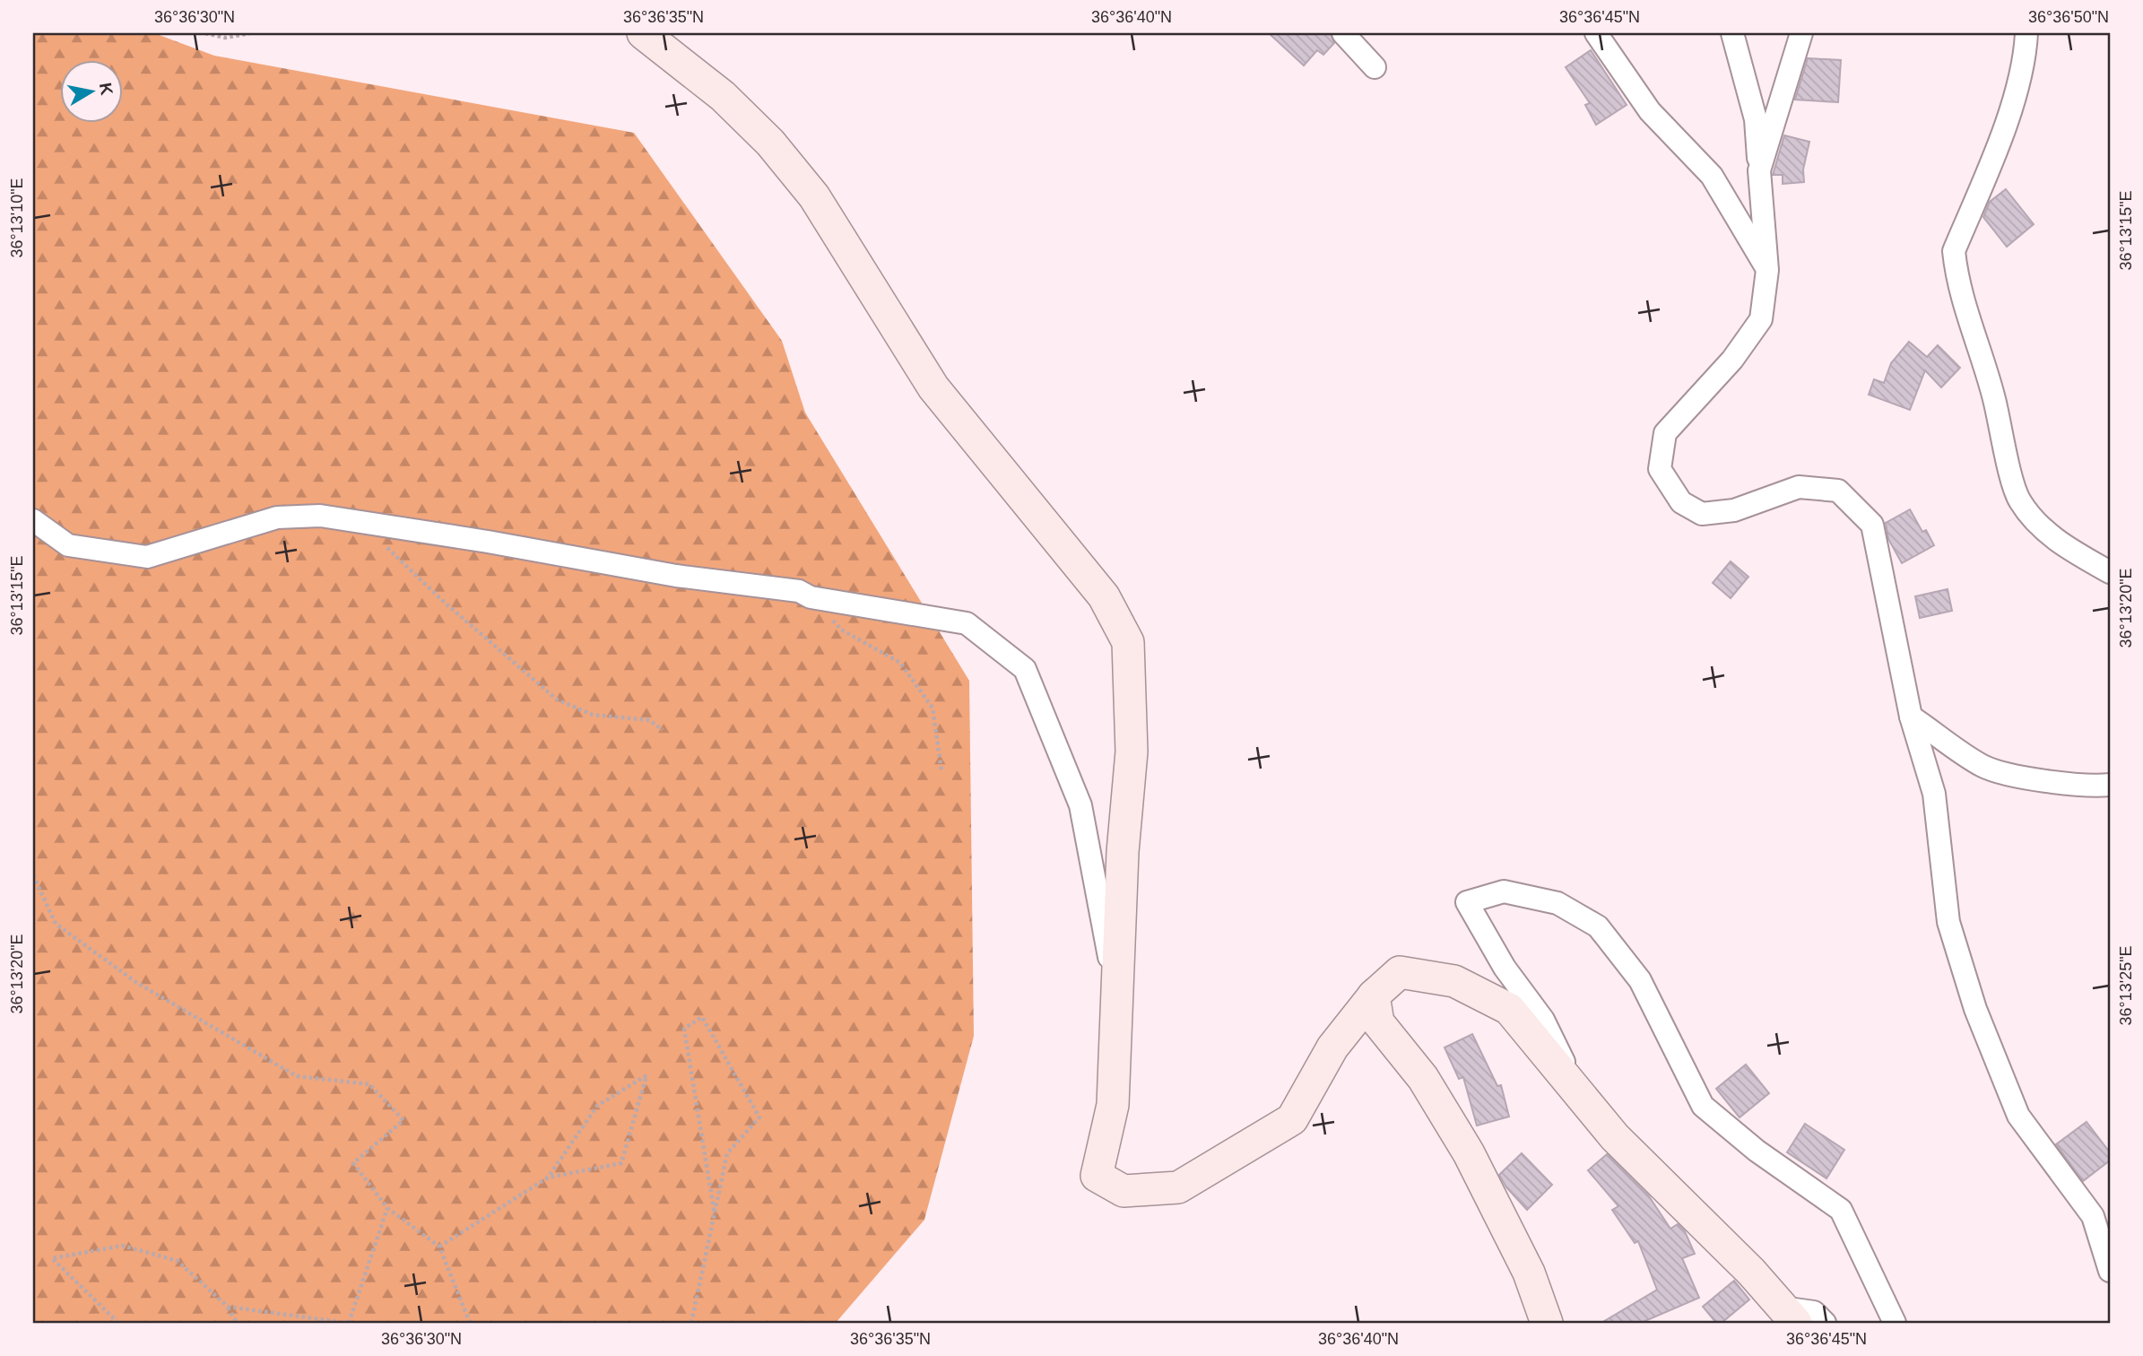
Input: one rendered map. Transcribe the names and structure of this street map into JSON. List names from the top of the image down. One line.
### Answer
{"north":"right","coordinates":["36°36'30\"N","36°36'35\"N","36°36'40\"N","36°36'45\"N","36°36'50\"N","36°13'10\"E","36°13'15\"E","36°13'20\"E","36°13'25\"E"]}
